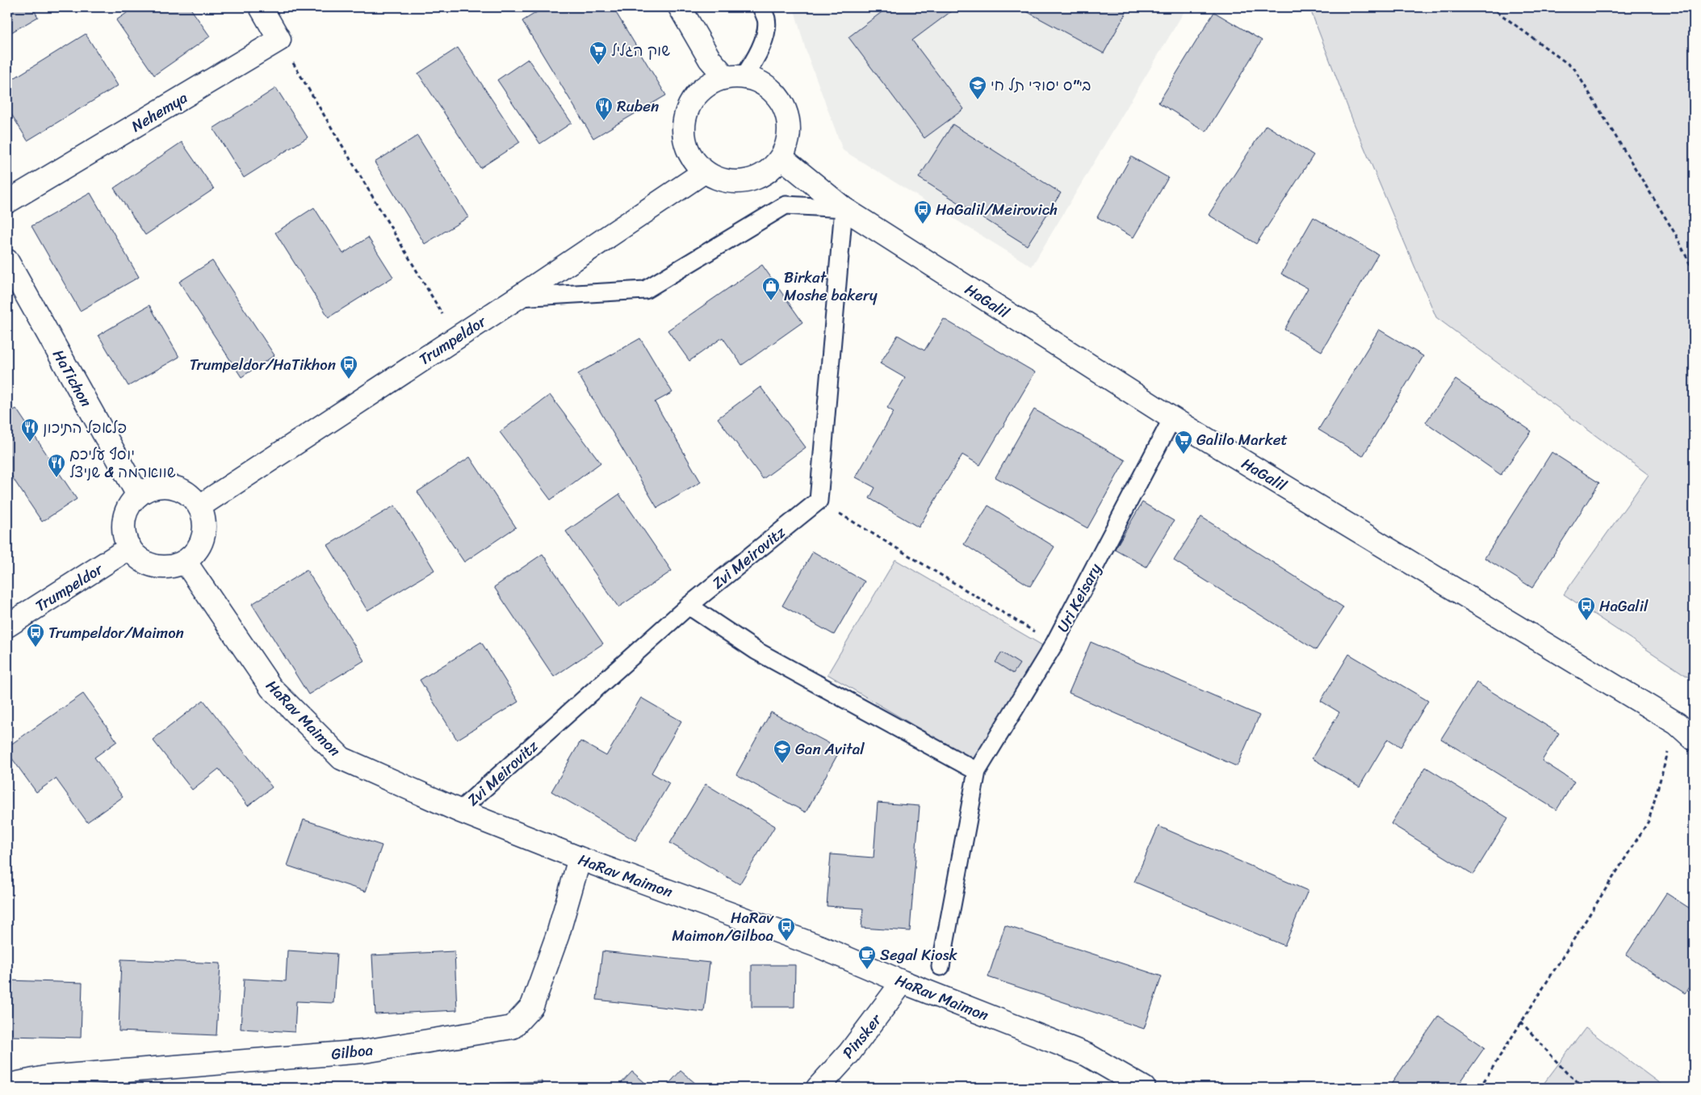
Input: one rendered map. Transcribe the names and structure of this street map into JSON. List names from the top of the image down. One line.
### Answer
{"streets":{"street":["Nehemya","HaGalil","Trumpeldor","HaTichon","HaRav Maimon","Pinsker","Gilboa"],"lane":["Zvi Meirovitz","Uri Keisary"]},"crossings":[["HaGalil","Trumpeldor"],["HaGalil","Uri Keisary"],["Trumpeldor","HaTichon"],["Trumpeldor","HaRav Maimon"],["HaTichon","HaRav Maimon"],["Zvi Meirovitz","HaRav Maimon"],["HaRav Maimon","Pinsker"],["HaRav Maimon","Gilboa"]],"places":{"supermarket":["שוק הגליל","Galilo Market"],"school or university":["בי\"ס יסודי תל חי","Gan Avital"],"restaurant":["Ruben","פלאפל התיכון","יוסף עליכם שווארמה & שניצל"],"bus stop":["HaGalil/Meirovich","Trumpeldor/HaTikhon","HaGalil","Trumpeldor/Maimon","HaRav Maimon/Gilboa"],"shop":["Birkat Moshe bakery"],"cafe":["Segal Kiosk"]}}
